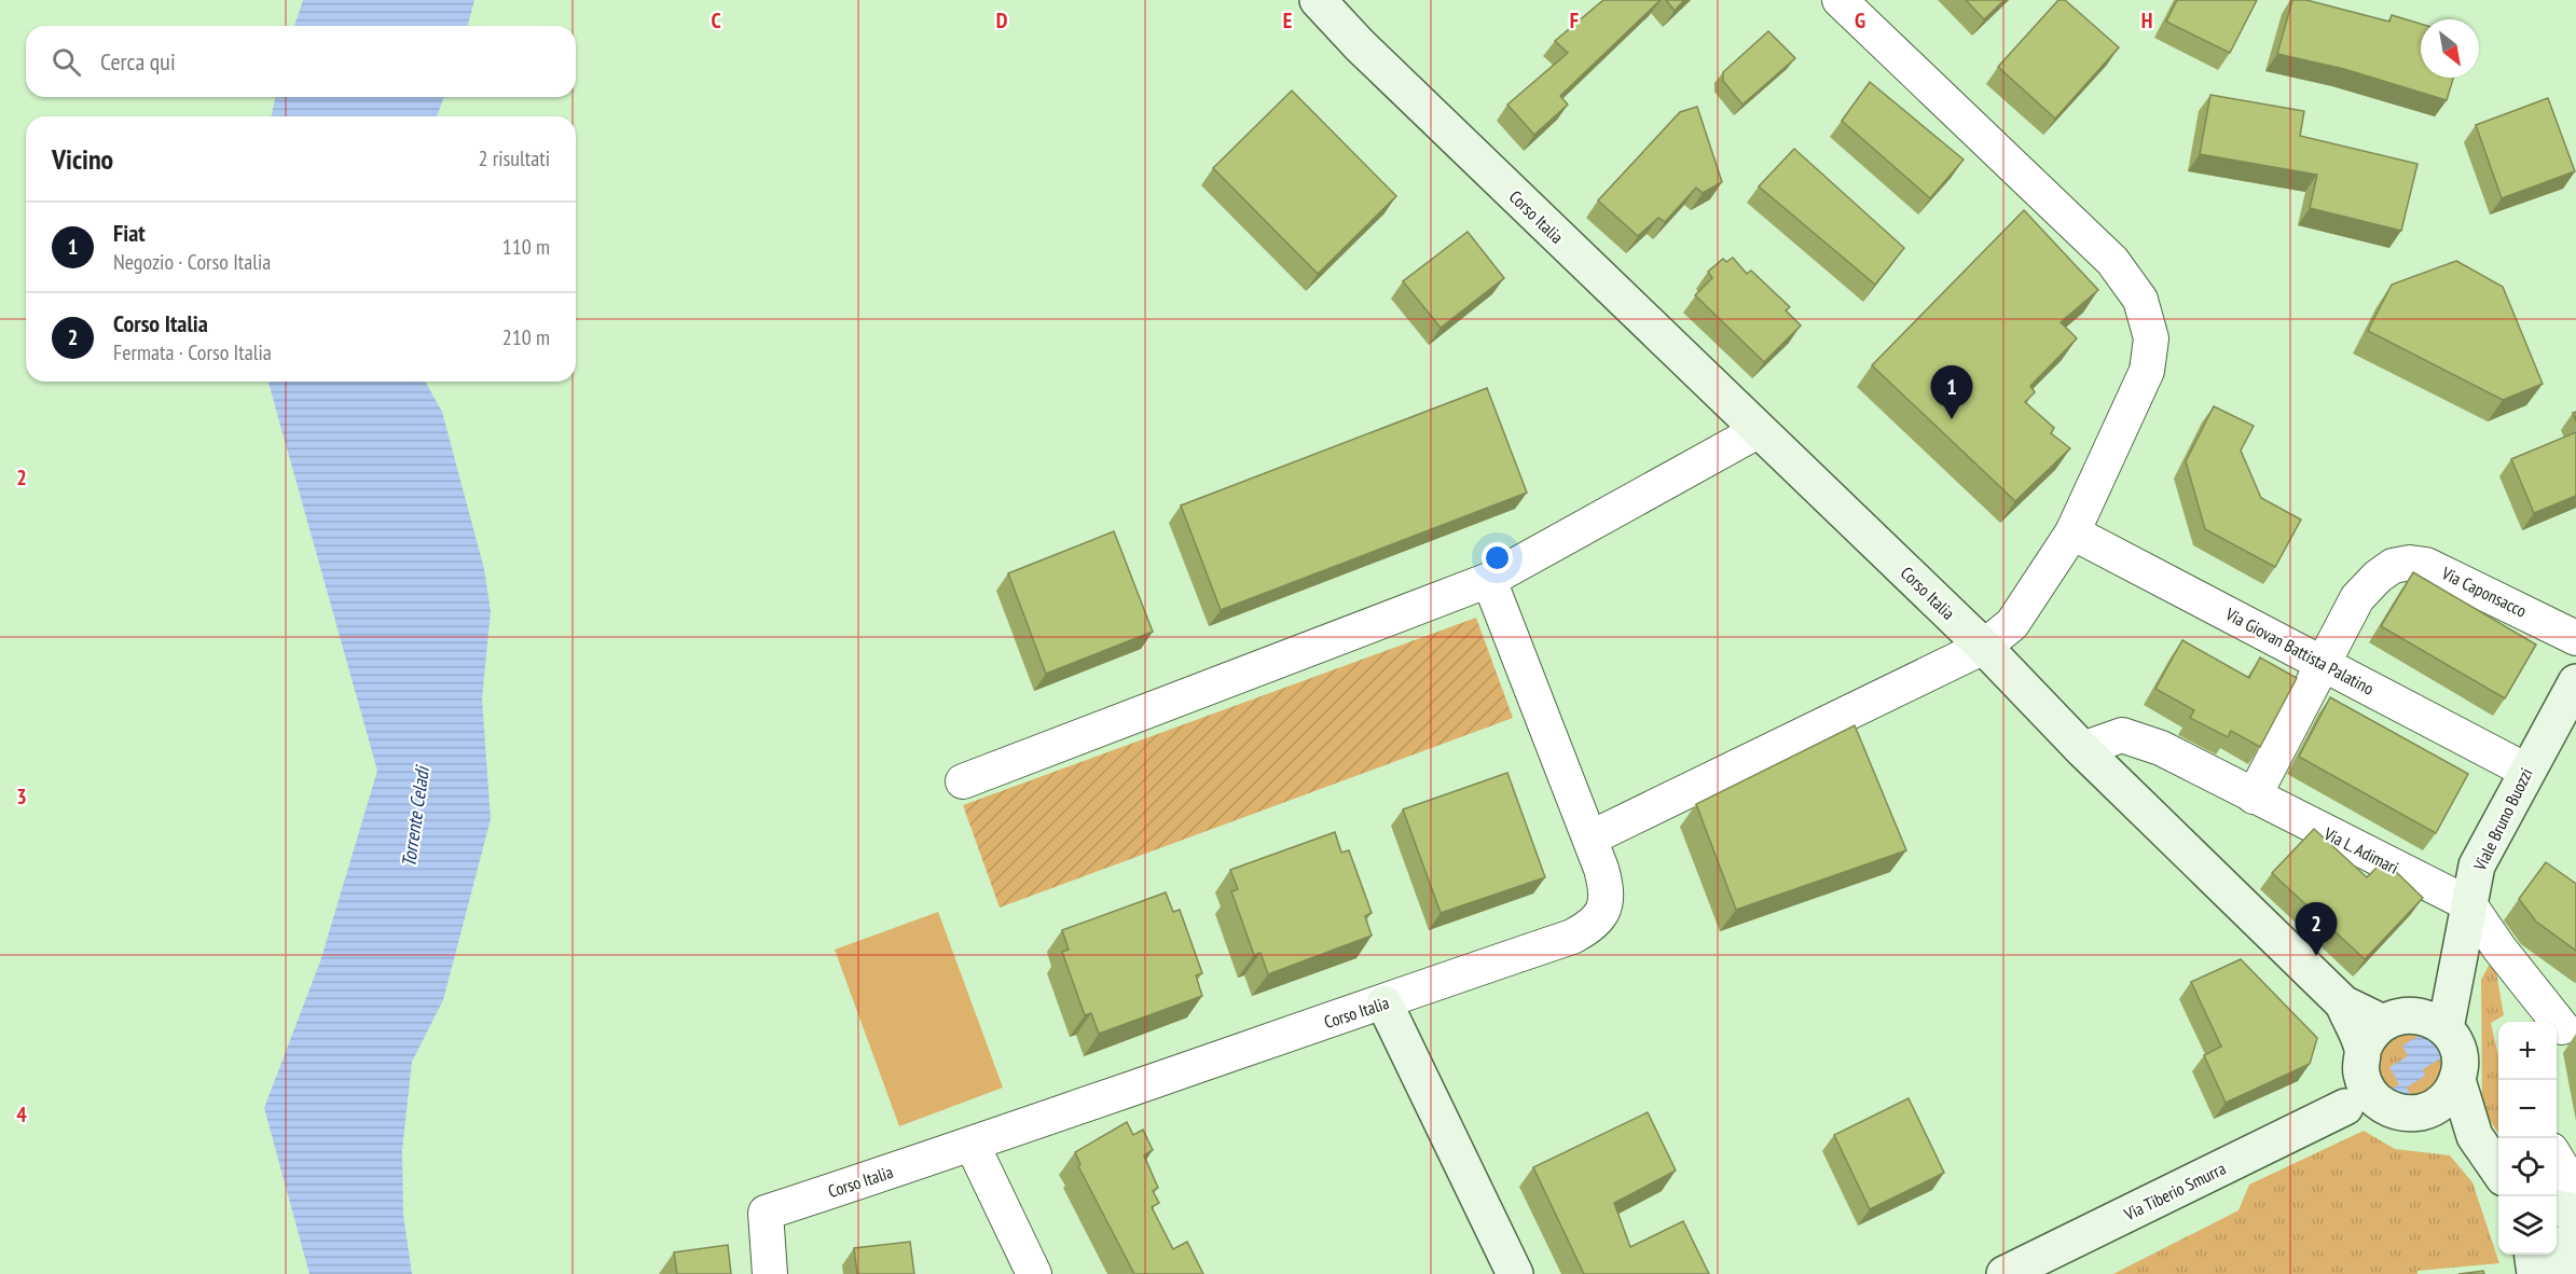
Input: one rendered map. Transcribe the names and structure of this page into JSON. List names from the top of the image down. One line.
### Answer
{"streets":{"street":["Corso Italia","Via Caponsacco","Via Giovan Battista Palatino","Viale Bruno Buozzi","Via L. Adimari","Via Tiberio Smurra"]},"crossings":[["Corso Italia","Viale Bruno Buozzi"],["Corso Italia","Via L. Adimari"],["Via Caponsacco","Via Giovan Battista Palatino"],["Via Giovan Battista Palatino","Viale Bruno Buozzi"],["Viale Bruno Buozzi","Via L. Adimari"]],"water":["Torrente Celadi"],"north":"bottom right","page":{"search":"Cerca qui","heading":["Vicino","2 risultati"],"list":[{"mark":"1","name":"Fiat","note":"Negozio · Corso Italia","value":"110 m"},{"mark":"2","name":"Corso Italia","note":"Fermata · Corso Italia","value":"210 m"}],"pins":["1","2"],"map_buttons":["+","−"]},"grid":{"columns":["C","D","E","F","G","H"],"rows":["2","3","4"]}}
